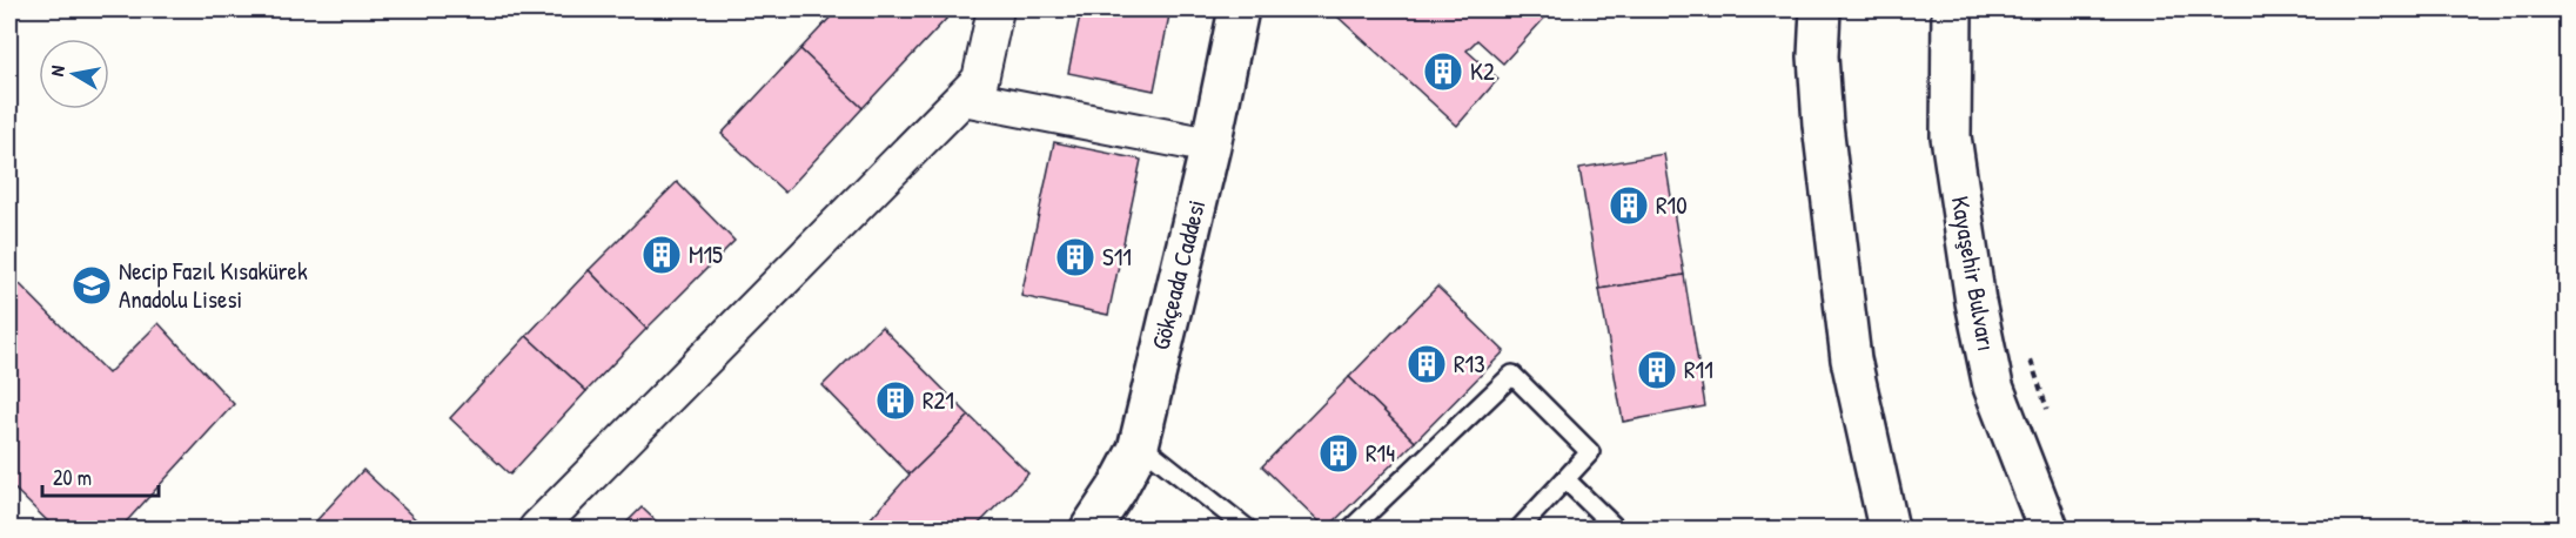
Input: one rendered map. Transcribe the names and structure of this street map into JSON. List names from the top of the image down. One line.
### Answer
{"streets":{"main road":["Kayaşehir Bulvarı","Gökçeada Caddesi"]},"places":{"building":["K2","R10","M15","S11","R13","R11","R21","R14"],"school or university":["Necip Fazıl Kısakürek Anadolu Lisesi"]},"scale_bar":"20 m","north":"left"}
